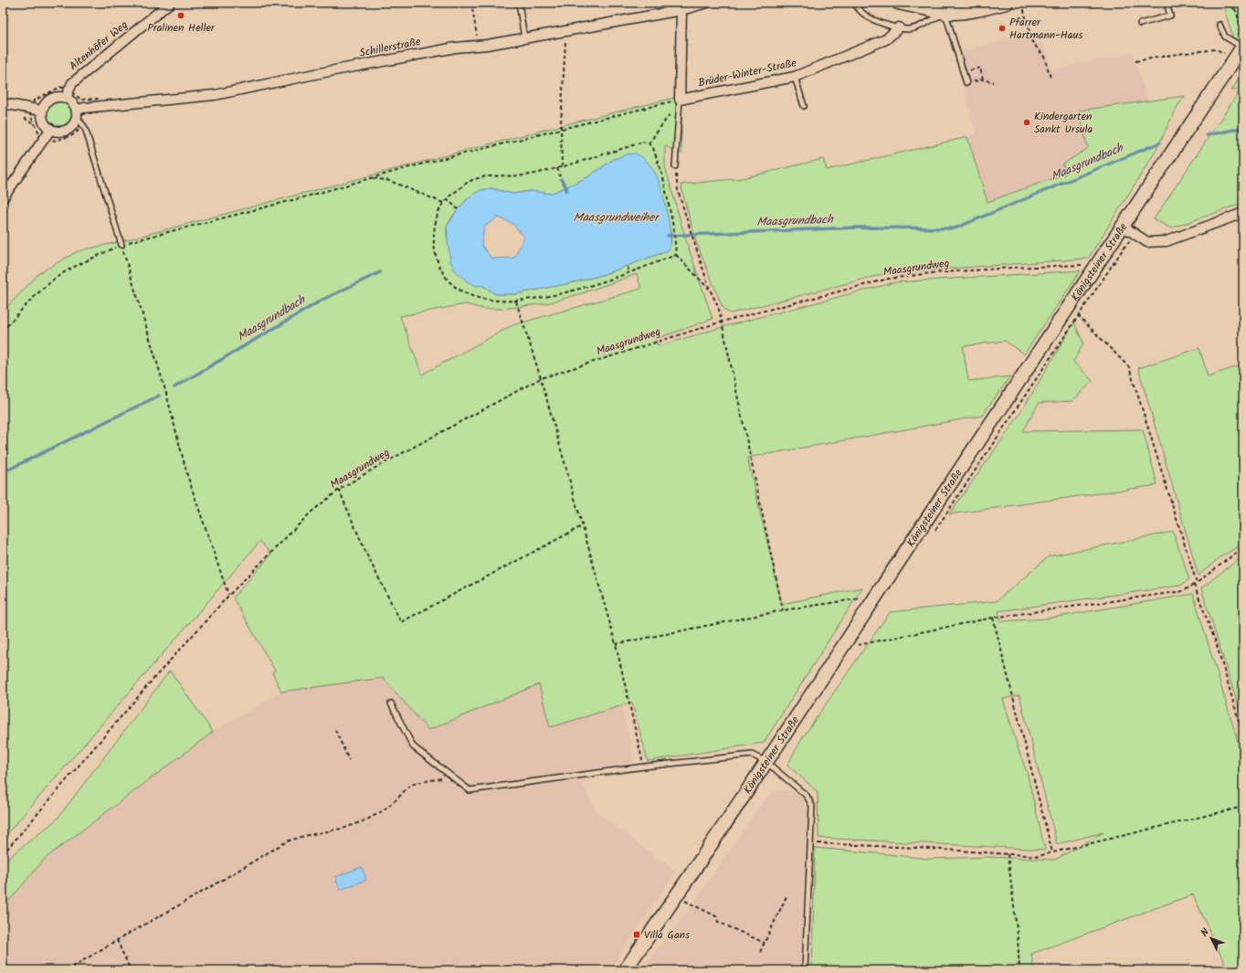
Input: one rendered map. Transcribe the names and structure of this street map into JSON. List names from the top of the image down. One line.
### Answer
{"streets":{"main road":["Königsteiner Straße"],"street":["Altenhöfer Weg","Schillerstraße","Brüder-Winter-Straße"],"path":["Maasgrundweg"]},"crossings":[["Altenhöfer Weg","Schillerstraße"],["Königsteiner Straße","Maasgrundweg"]],"water":["Maasgrundbach","Maasgrundweiher"],"places":{"other":["Pralinen Heller","Pfarrer Hartmann-Haus","Kindergarten Sankt Ursula"],"transit":["Villa Gans"]},"north":"top left"}
